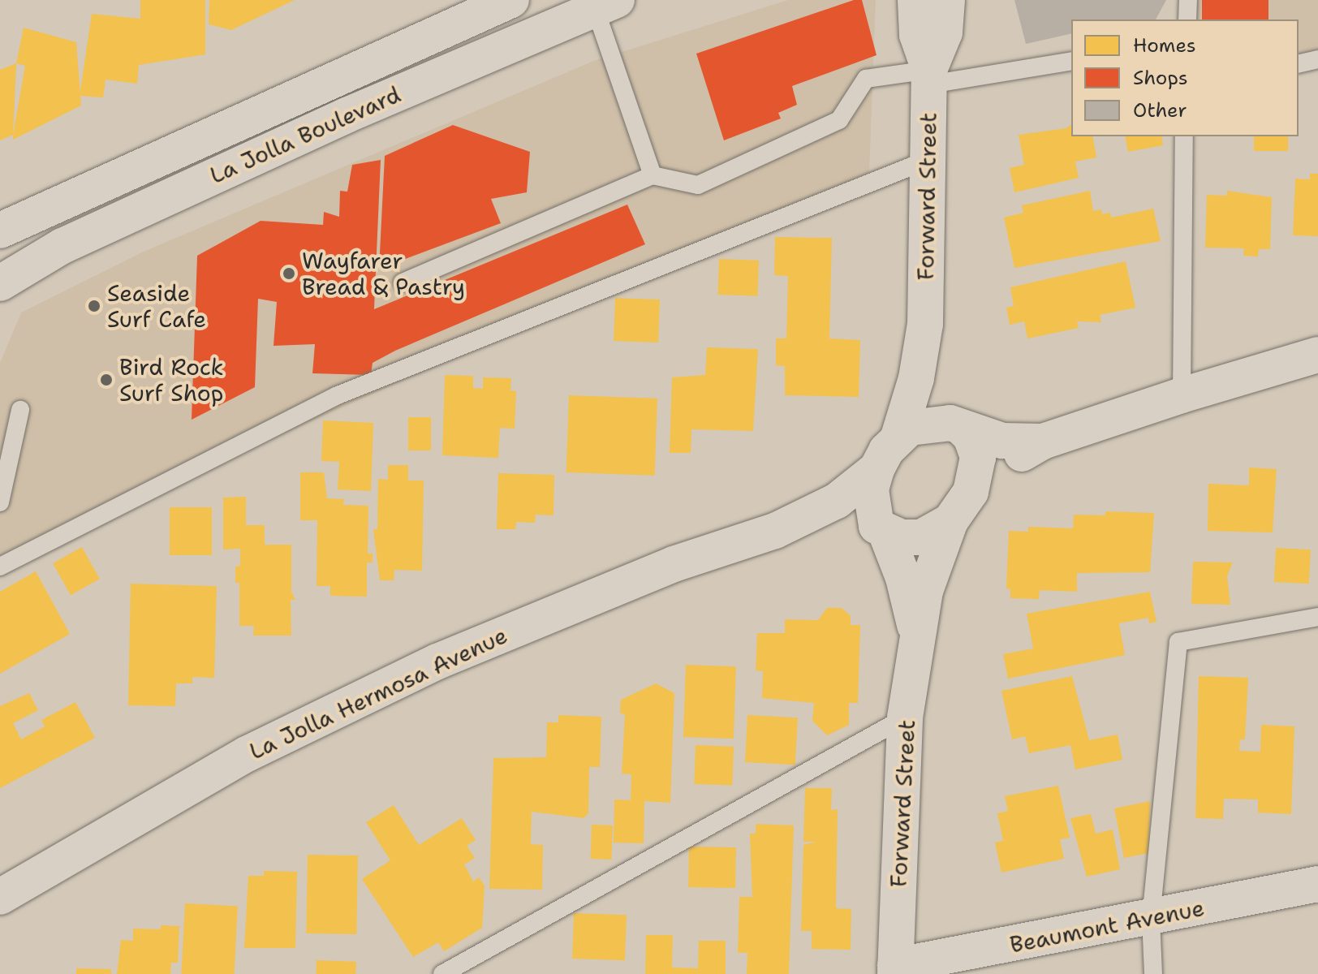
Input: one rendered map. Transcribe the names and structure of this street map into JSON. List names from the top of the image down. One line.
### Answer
{"streets":{"street":["La Jolla Boulevard","Forward Street","La Jolla Hermosa Avenue","Beaumont Avenue"]},"crossings":[["Forward Street","La Jolla Hermosa Avenue"],["Forward Street","Beaumont Avenue"]],"places":["Wayfarer Bread & Pastry","Seaside Surf Cafe","Bird Rock Surf Shop"],"legend":["Homes","Shops","Other"]}
